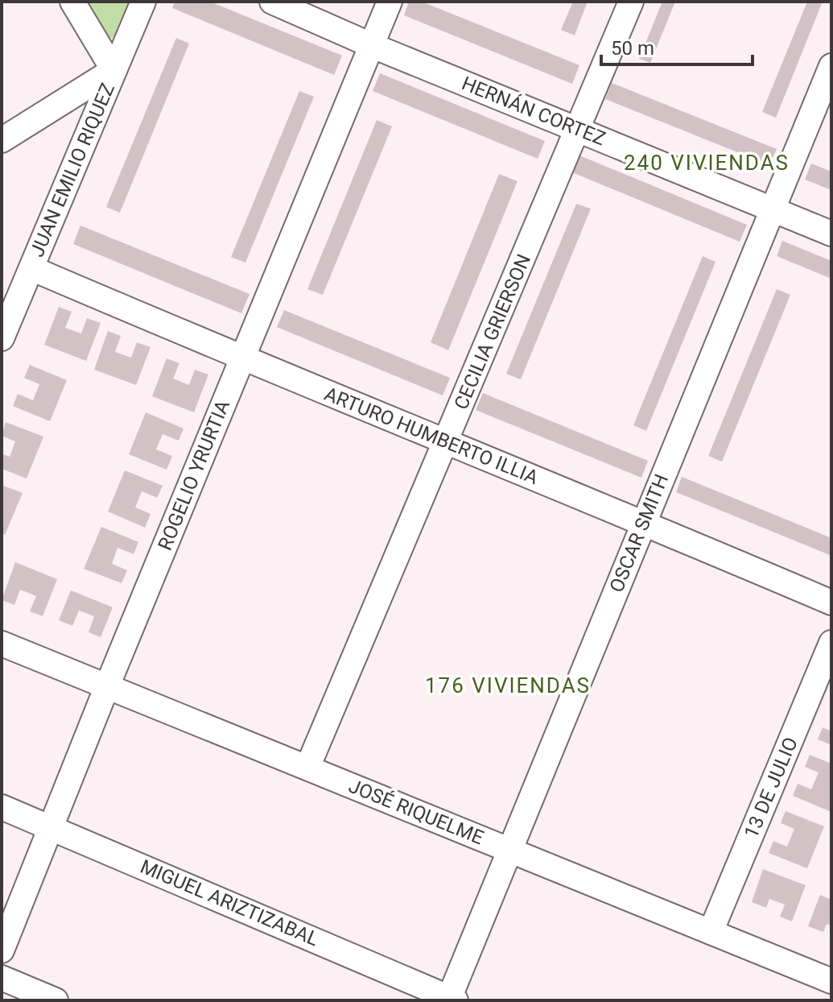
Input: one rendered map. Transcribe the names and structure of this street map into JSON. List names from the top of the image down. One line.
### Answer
{"streets":{"street":["HERNÁN CORTEZ","JUAN EMILIO RIQUEZ","CECILIA GRIERSON","ARTURO HUMBERTO ILLIA","ROGELIO YRURTIA","OSCAR SMITH","13 DE JULIO","JOSÉ RIQUELME","MIGUEL ARIZTIZABAL"]},"crossings":[["HERNÁN CORTEZ","CECILIA GRIERSON"],["HERNÁN CORTEZ","ROGELIO YRURTIA"],["HERNÁN CORTEZ","OSCAR SMITH"],["JUAN EMILIO RIQUEZ","ARTURO HUMBERTO ILLIA"],["CECILIA GRIERSON","ARTURO HUMBERTO ILLIA"],["CECILIA GRIERSON","JOSÉ RIQUELME"],["ARTURO HUMBERTO ILLIA","ROGELIO YRURTIA"],["ARTURO HUMBERTO ILLIA","OSCAR SMITH"],["ROGELIO YRURTIA","JOSÉ RIQUELME"],["ROGELIO YRURTIA","MIGUEL ARIZTIZABAL"],["OSCAR SMITH","JOSÉ RIQUELME"],["OSCAR SMITH","MIGUEL ARIZTIZABAL"],["13 DE JULIO","JOSÉ RIQUELME"]],"districts":["240 VIVIENDAS","176 VIVIENDAS"],"scale_bar":"50 m"}
